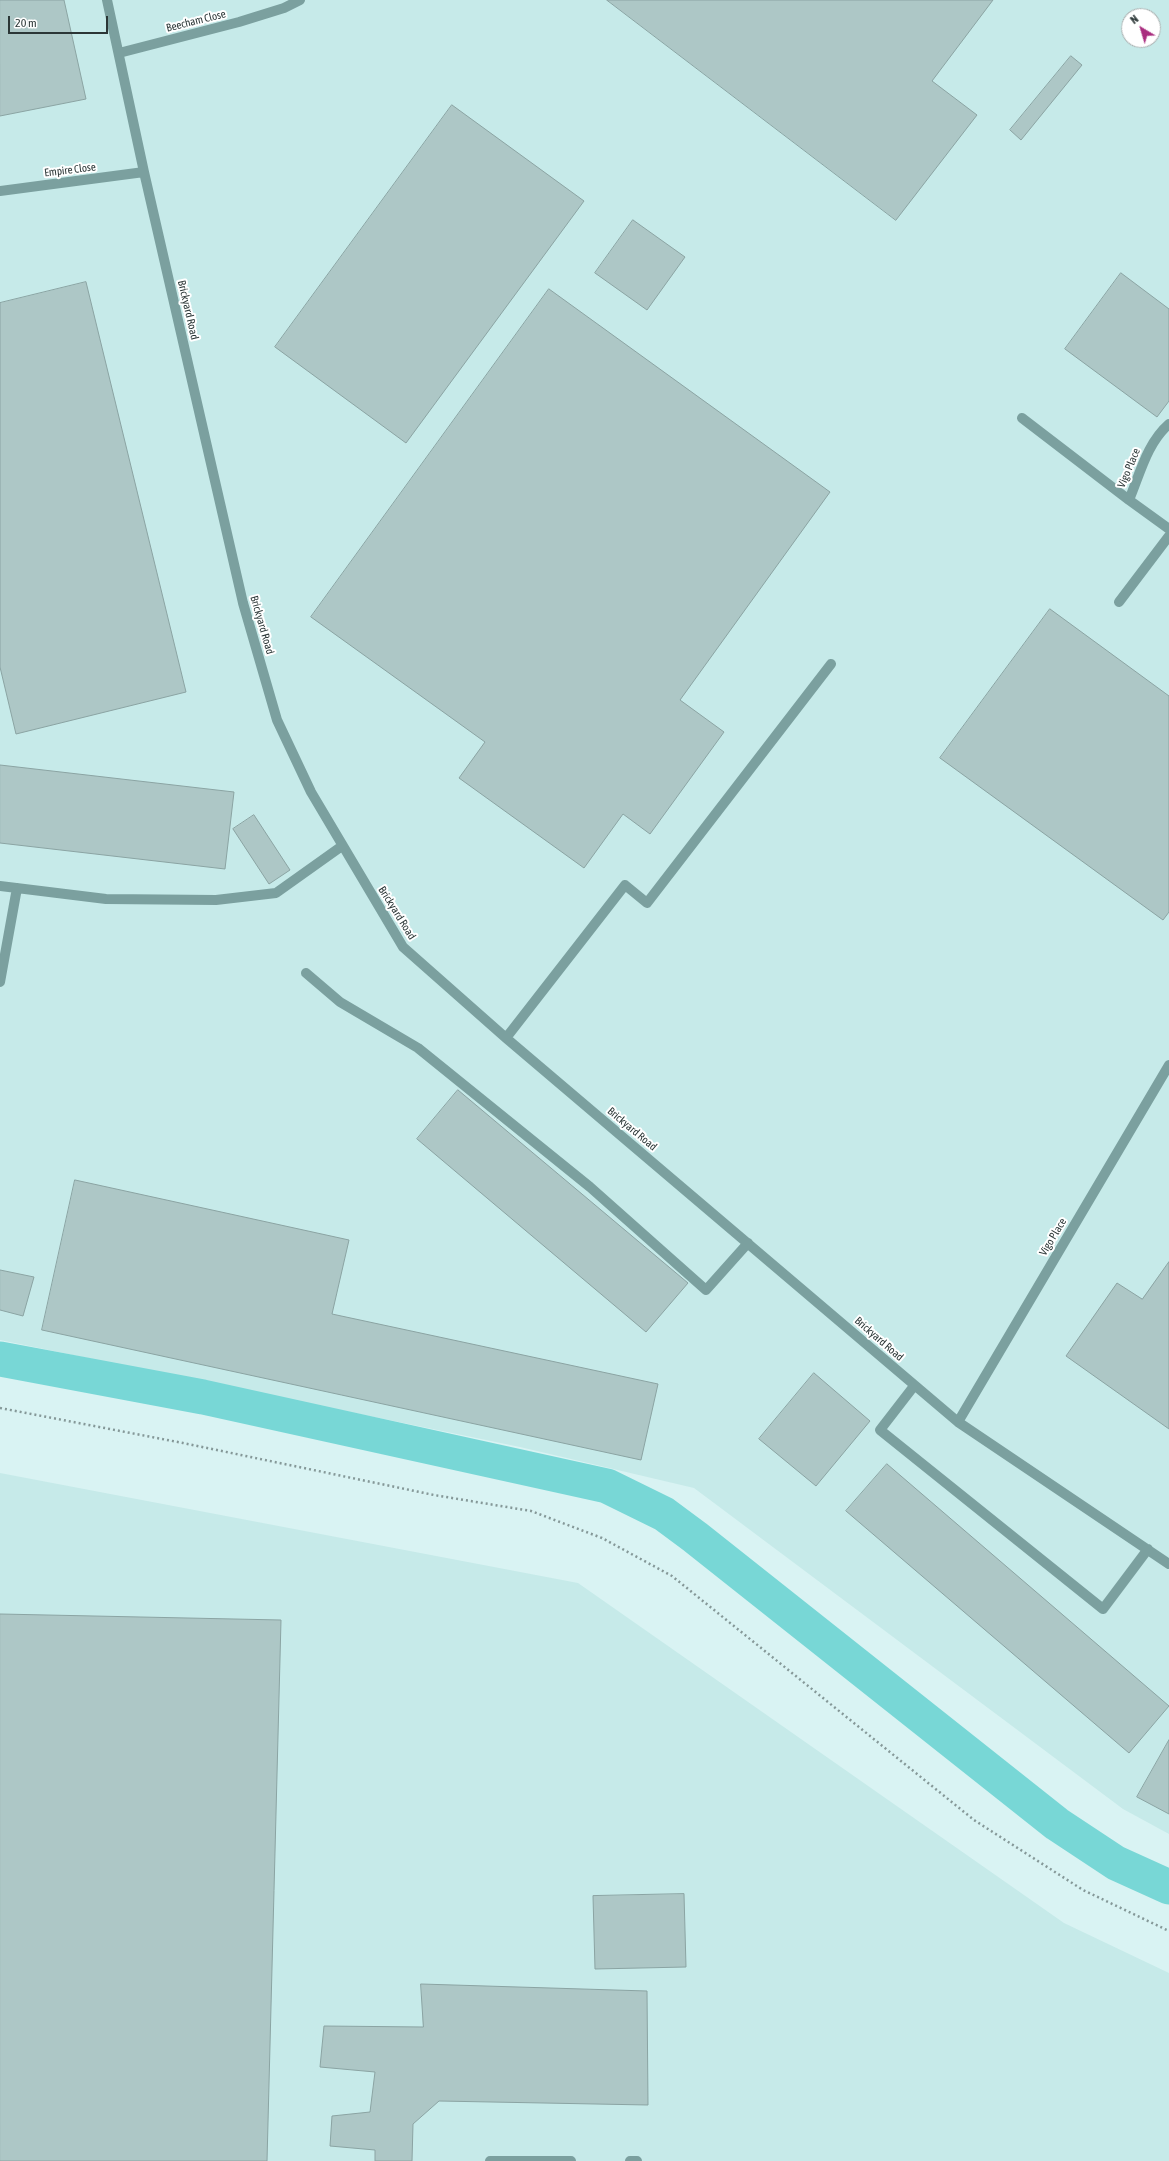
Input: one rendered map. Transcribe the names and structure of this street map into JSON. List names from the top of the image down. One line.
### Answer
{"streets":{"street":["Beecham Close","Empire Close","Brickyard Road","Vigo Place"]},"crossings":[["Beecham Close","Brickyard Road"],["Empire Close","Brickyard Road"],["Brickyard Road","Vigo Place"]],"scale_bar":"20 m","north":"top left"}
